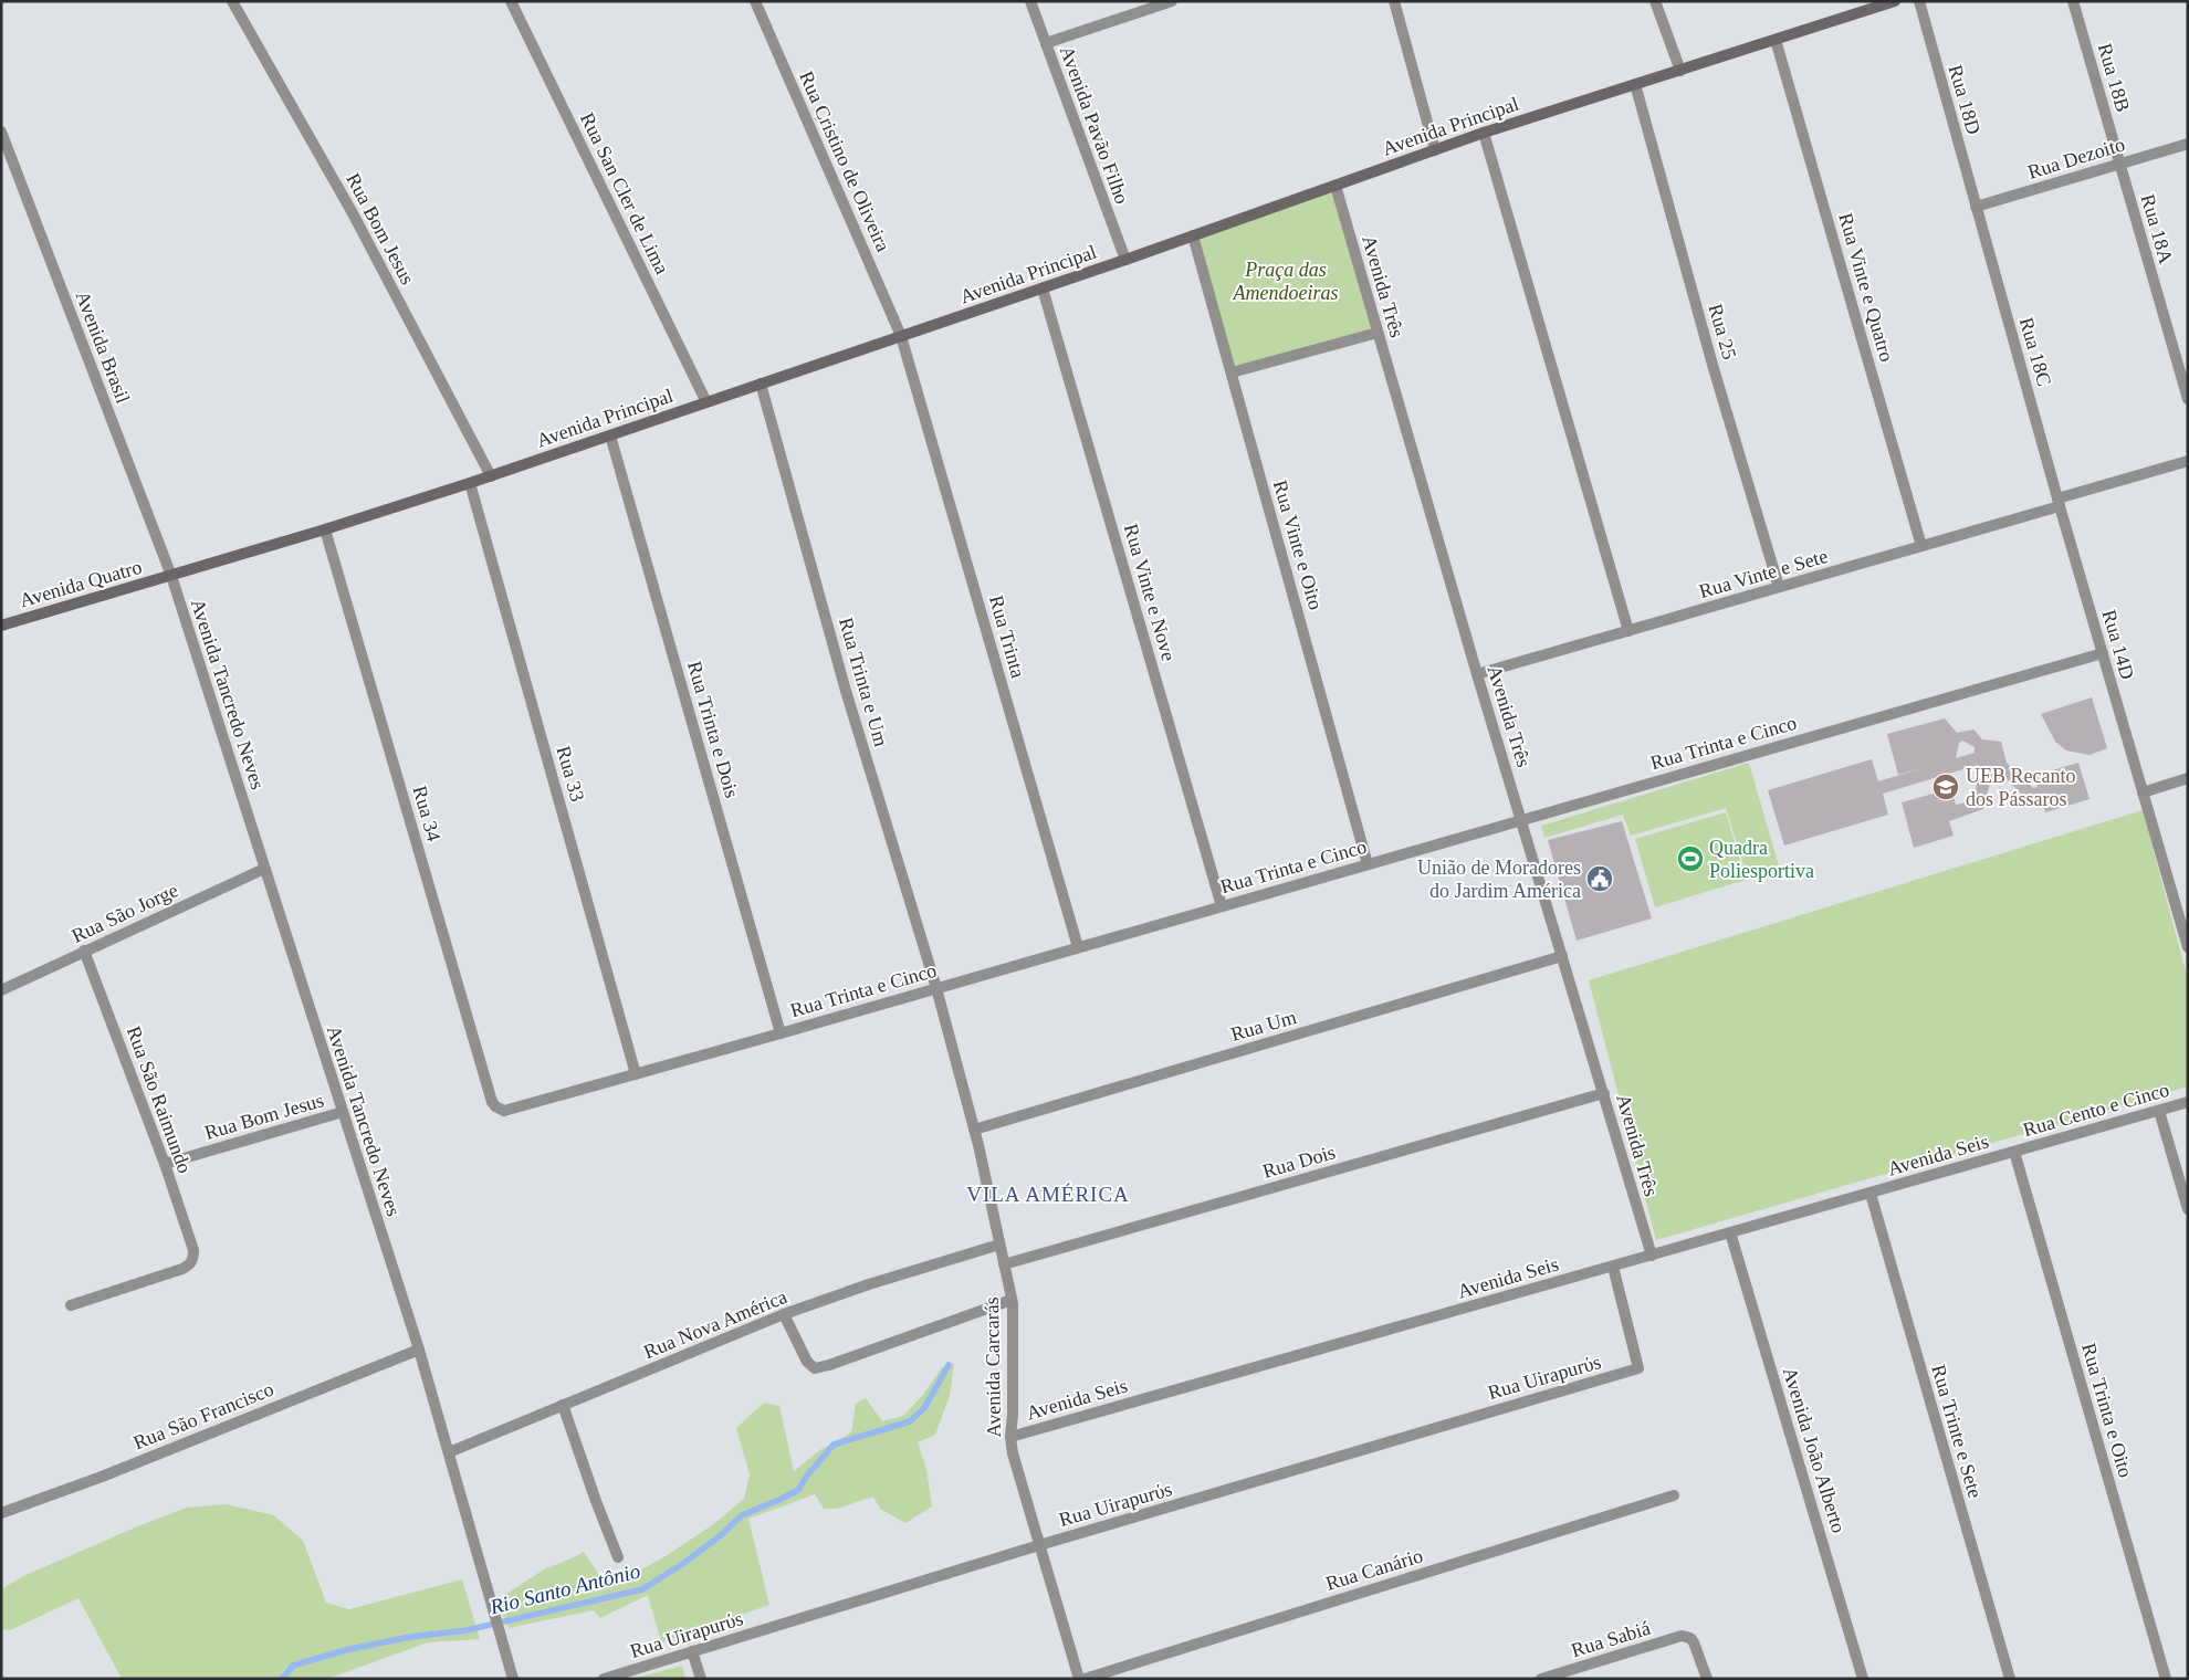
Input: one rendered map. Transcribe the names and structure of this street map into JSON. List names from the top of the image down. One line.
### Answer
{"streets":{"main road":["Avenida Principal","Avenida Quatro"],"street":["Rua 18B","Rua 18D","Avenida Pavão Filho","Rua Dezoito","Rua Cristino de Oliveira","Rua San Cler de Lima","Rua Bom Jesus","Rua 18A","Avenida Três","Rua Vinte e Quatro","Rua 25","Avenida Brasil","Rua 18C","Rua Vinte e Oito","Rua Vinte e Sete","Rua Vinte e Nove","Rua Trinta","Rua 14D","Rua Trinta e Um","Avenida Tancredo Neves","Rua Trinta e Dois","Rua Trinta e Cinco","Rua 33","Rua 34","Rua São Jorge","Rua Um","Rua São Raimundo","Rua Cento e Cinco","Avenida Seis","Rua Dois","Rua Nova América","Avenida Carcarás","Rua Uirapurύs","Rua Trinta e Oito","Rua São Francisco","Rua Trinte e Sete","Avenida João Alberto","Rua Canário","Rua Sabiá"]},"crossings":[["Rua 18B","Rua Dezoito"],["Rua 18B","Rua 18A"],["Rua 18D","Rua Dezoito"],["Rua 18D","Rua 18C"],["Avenida Pavão Filho","Avenida Principal"],["Avenida Principal","Rua Cristino de Oliveira"],["Avenida Principal","Rua San Cler de Lima"],["Avenida Principal","Rua Bom Jesus"],["Avenida Principal","Avenida Três"],["Avenida Principal","Rua Vinte e Quatro"],["Avenida Principal","Rua 25"],["Avenida Principal","Avenida Brasil"],["Avenida Principal","Rua Vinte e Oito"],["Avenida Principal","Avenida Quatro"],["Avenida Principal","Rua Vinte e Nove"],["Avenida Principal","Rua Trinta"],["Avenida Principal","Rua Trinta e Um"],["Avenida Principal","Avenida Tancredo Neves"],["Avenida Principal","Rua Trinta e Dois"],["Avenida Principal","Rua 33"],["Avenida Principal","Rua 34"],["Rua Dezoito","Rua 18A"],["Rua Dezoito","Rua 18C"],["Rua Cristino de Oliveira","Rua Trinta"],["Rua Bom Jesus","Avenida Tancredo Neves"],["Rua Bom Jesus","Rua São Raimundo"],["Avenida Três","Rua Vinte e Sete"],["Avenida Três","Rua Trinta e Cinco"],["Avenida Três","Rua Um"],["Avenida Três","Avenida Seis"],["Avenida Três","Rua Dois"],["Rua Vinte e Quatro","Rua Vinte e Sete"],["Rua 25","Rua Vinte e Sete"],["Avenida Brasil","Avenida Quatro"],["Avenida Brasil","Avenida Tancredo Neves"],["Rua 18C","Rua Vinte e Sete"],["Rua 18C","Rua 14D"],["Rua Vinte e Oito","Rua Trinta e Cinco"],["Rua Vinte e Sete","Rua 14D"],["Avenida Quatro","Avenida Tancredo Neves"],["Rua Vinte e Nove","Rua Trinta e Cinco"],["Rua Trinta","Rua Trinta e Cinco"],["Rua 14D","Rua Trinta e Cinco"],["Rua Trinta e Um","Rua Trinta e Cinco"],["Rua Trinta e Um","Avenida Carcarás"],["Avenida Tancredo Neves","Rua São Jorge"],["Avenida Tancredo Neves","Rua Nova América"],["Avenida Tancredo Neves","Rua São Francisco"],["Rua Trinta e Dois","Rua Trinta e Cinco"],["Rua Trinta e Cinco","Rua 33"],["Rua Trinta e Cinco","Rua 34"],["Rua Trinta e Cinco","Avenida Carcarás"],["Rua São Jorge","Rua São Raimundo"],["Rua Um","Avenida Carcarás"],["Rua Cento e Cinco","Avenida Seis"],["Rua Cento e Cinco","Rua Trinta e Oito"],["Avenida Seis","Avenida Carcarás"],["Avenida Seis","Rua Uirapurύs"],["Avenida Seis","Rua Trinta e Oito"],["Avenida Seis","Rua Trinte e Sete"],["Avenida Seis","Avenida João Alberto"],["Rua Dois","Avenida Carcarás"],["Rua Nova América","Avenida Carcarás"],["Avenida Carcarás","Rua Uirapurύs"]],"districts":["VILA AMÉRICA"],"water":["Rio Santo Antônio"],"parks":["Praça das Amendoeiras"],"places":{"school or university":["UEB Recanto dos Pássaros"],"sports":["Quadra Poliesportiva"],"public building":["União de Moradores do Jardim América"]}}
